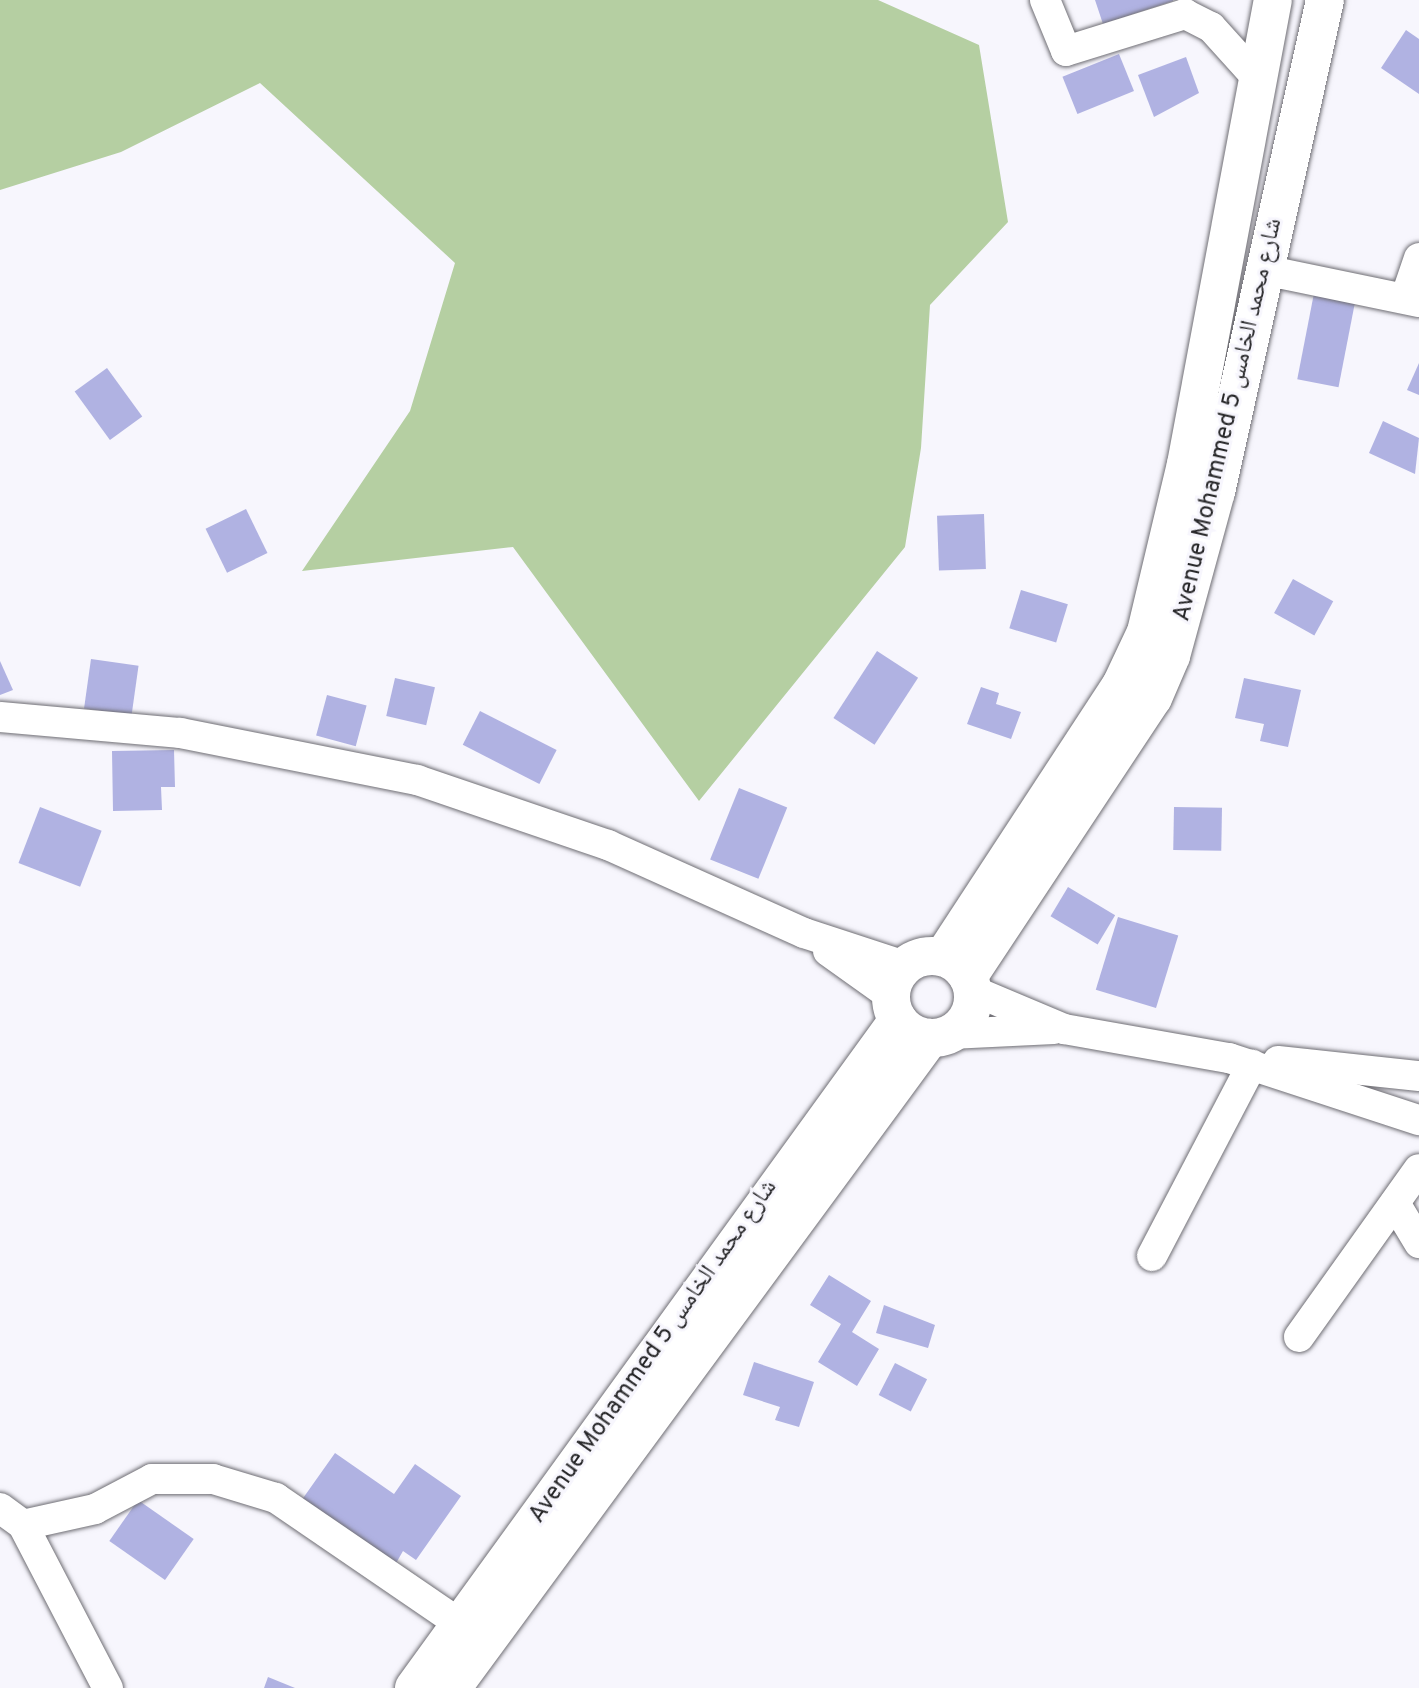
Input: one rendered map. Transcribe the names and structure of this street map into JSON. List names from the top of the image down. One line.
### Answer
{"streets":{"main road":["Avenue Mohammed 5 شارع محمد الخامس"]}}
